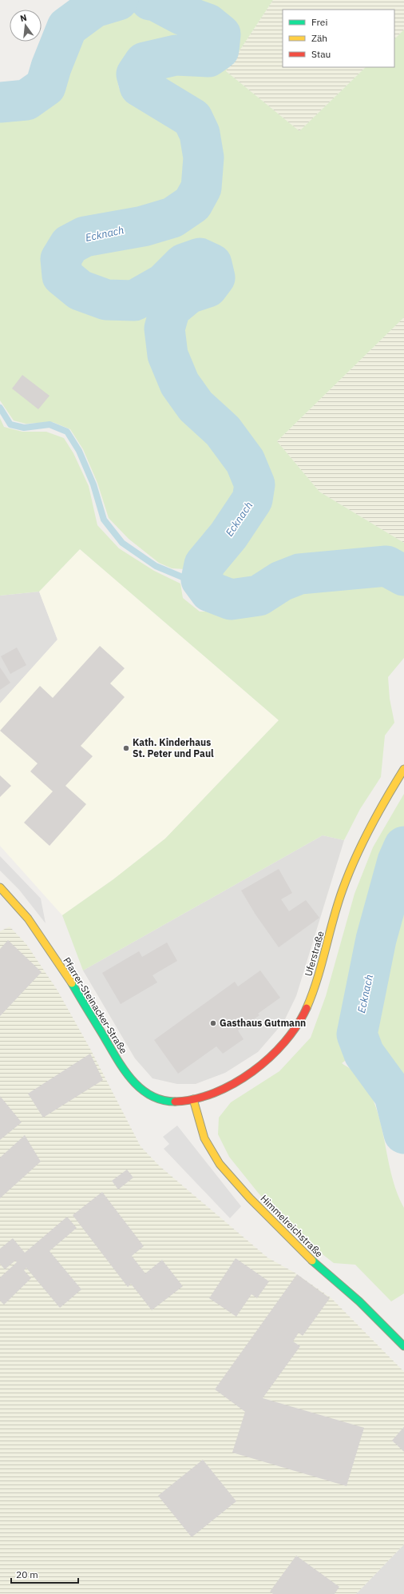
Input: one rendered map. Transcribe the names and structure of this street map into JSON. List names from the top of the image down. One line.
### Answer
{"streets":{"street":["Uferstraße","Pfarrer-Steinacker-Straße","Himmelreichstraße"]},"crossings":[["Uferstraße","Pfarrer-Steinacker-Straße"],["Uferstraße","Himmelreichstraße"],["Pfarrer-Steinacker-Straße","Himmelreichstraße"]],"water":["Ecknach"],"places":["Kath. Kinderhaus St. Peter und Paul","Gasthaus Gutmann"],"legend":["Frei","Zäh","Stau"],"scale_bar":"20 m","north":"top"}
